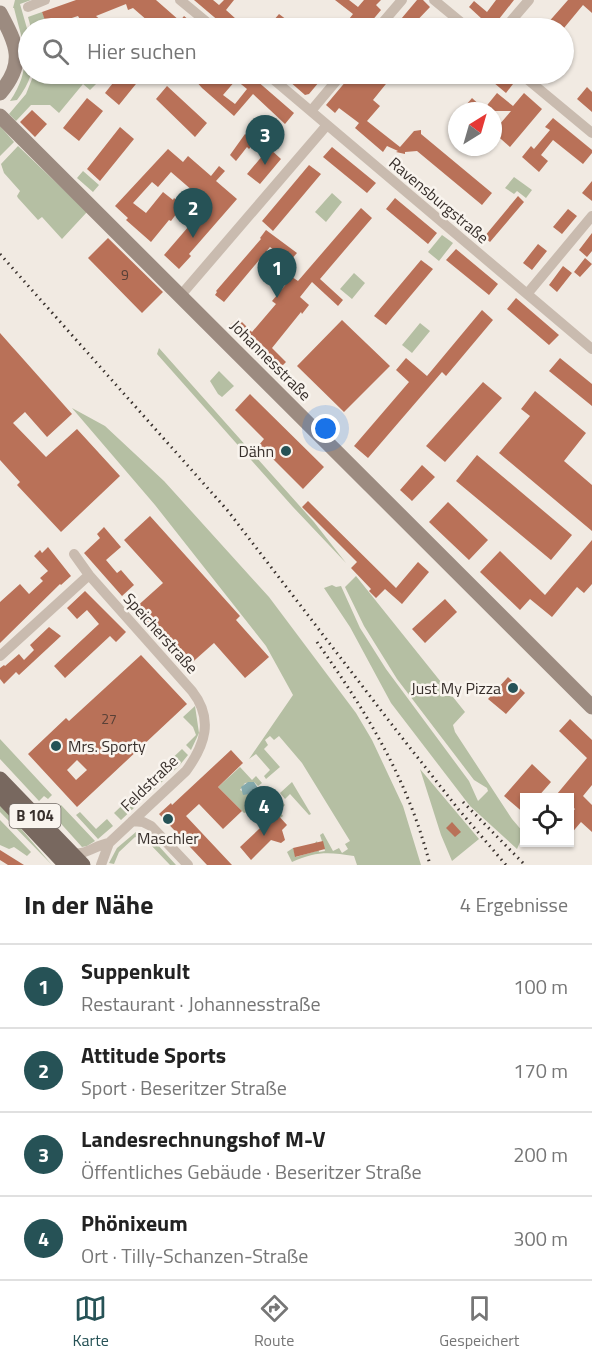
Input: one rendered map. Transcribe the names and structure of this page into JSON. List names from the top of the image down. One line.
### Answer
{"streets":{"main road":["Johannesstraße","B 104"],"street":["Ravensburgstraße","Speicherstraße","Feldstraße"]},"crossings":[["Speicherstraße","Feldstraße"]],"places":["Dähn","Just My Pizza","Mrs. Sporty","Maschler"],"house_numbers":["9","27"],"north":"top right","page":{"search":"Hier suchen","pins":["3","2","1","4"],"heading":["In der Nähe","4 Ergebnisse"],"list":[{"mark":"1","name":"Suppenkult","note":"Restaurant · Johannesstraße","value":"100 m"},{"mark":"2","name":"Attitude Sports","note":"Sport · Beseritzer Straße","value":"170 m"},{"mark":"3","name":"Landesrechnungshof M-V","note":"Öffentliches Gebäude · Beseritzer Straße","value":"200 m"},{"mark":"4","name":"Phönixeum","note":"Ort · Tilly-Schanzen-Straße","value":"300 m"}],"nav":["Karte","Route","Gespeichert"]}}
